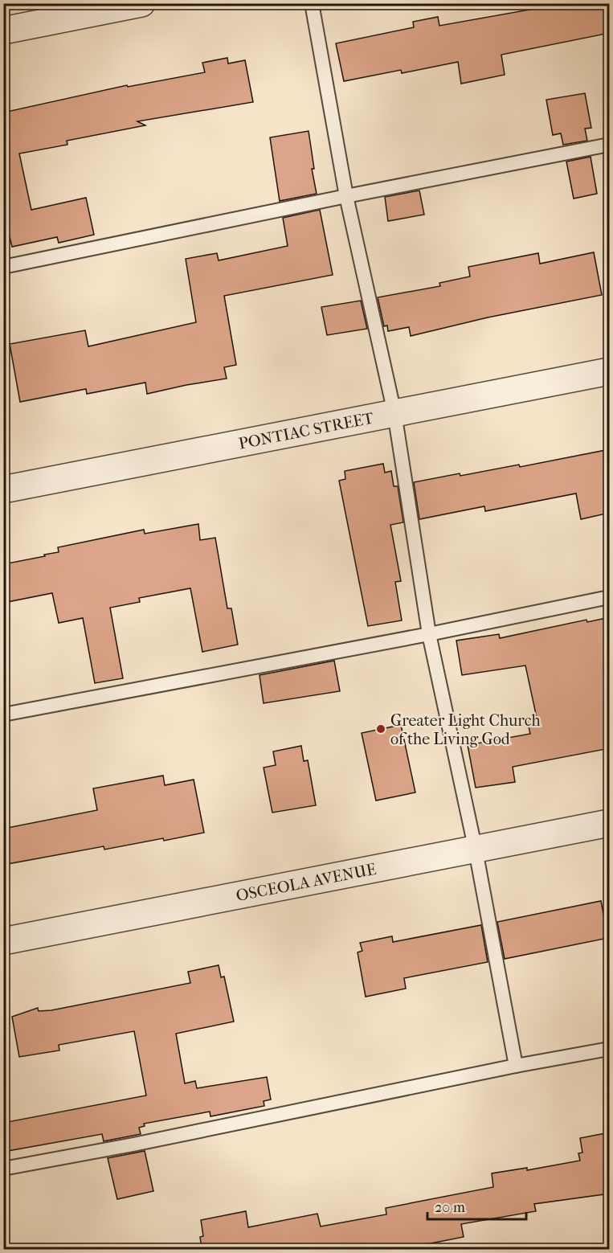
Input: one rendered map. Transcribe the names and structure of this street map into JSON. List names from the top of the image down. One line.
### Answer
{"streets":{"street":["PONTIAC STREET","OSCEOLA AVENUE"]},"places":["Greater Light Church of the Living God"],"scale_bar":"20 m"}
